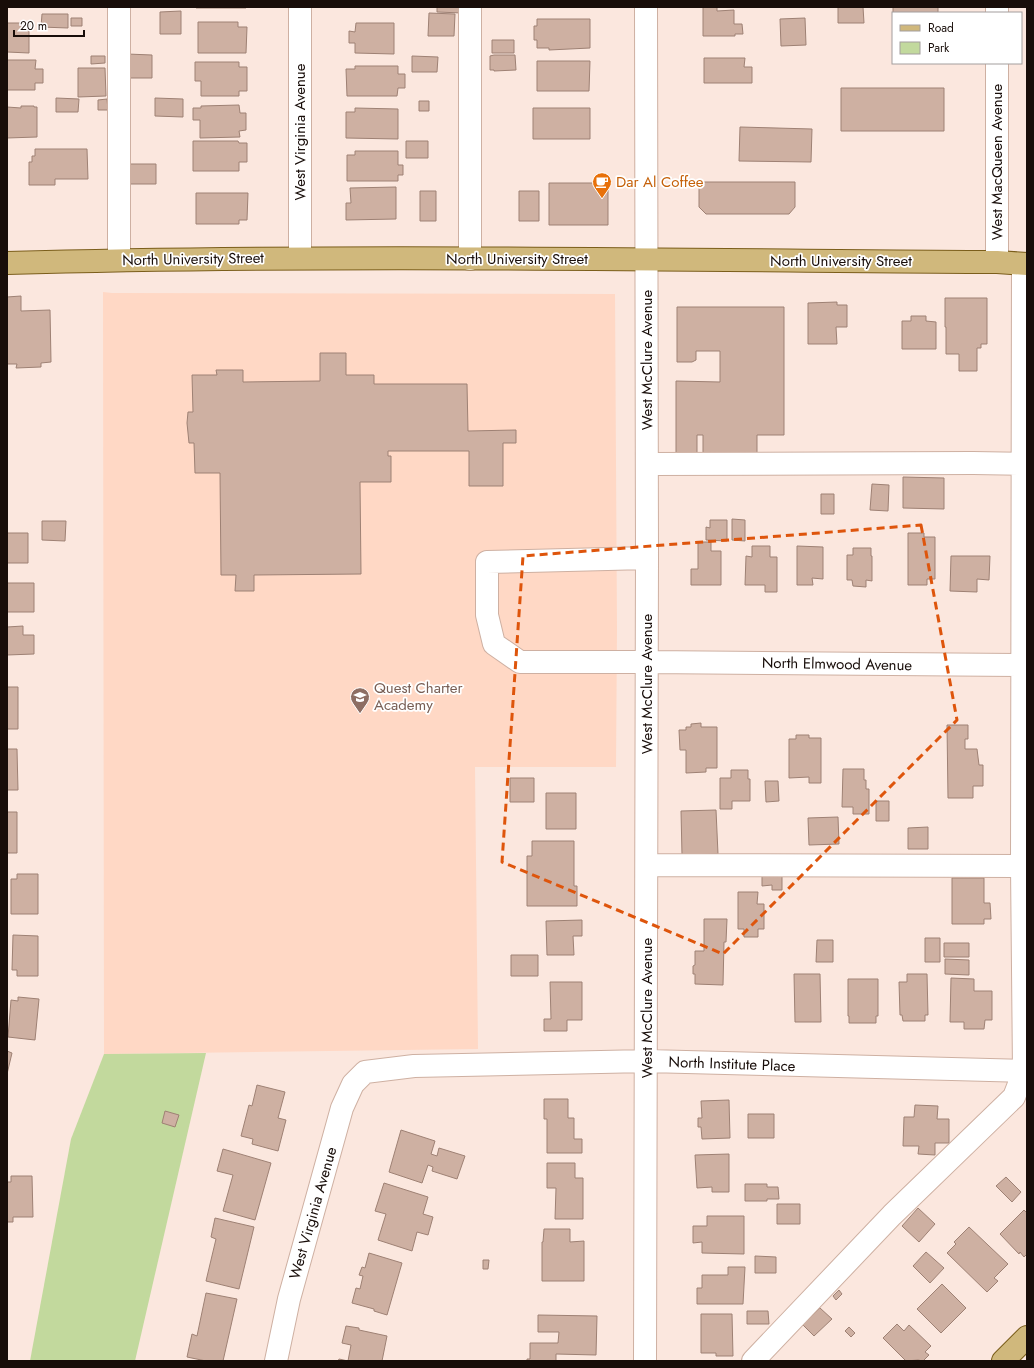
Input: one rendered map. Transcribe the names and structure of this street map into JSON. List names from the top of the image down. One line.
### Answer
{"streets":{"main road":["North University Street"],"street":["West Virginia Avenue","West MacQueen Avenue","West McClure Avenue","North Elmwood Avenue","North Institute Place"]},"crossings":[["West Virginia Avenue","North University Street"],["West Virginia Avenue","North Institute Place"],["West MacQueen Avenue","North University Street"],["North University Street","West McClure Avenue"],["West McClure Avenue","North Elmwood Avenue"],["West McClure Avenue","North Institute Place"]],"places":{"cafe":["Dar Al Coffee"],"school or university":["Quest Charter Academy"]},"legend":["Road","Park"],"scale_bar":"20 m"}
